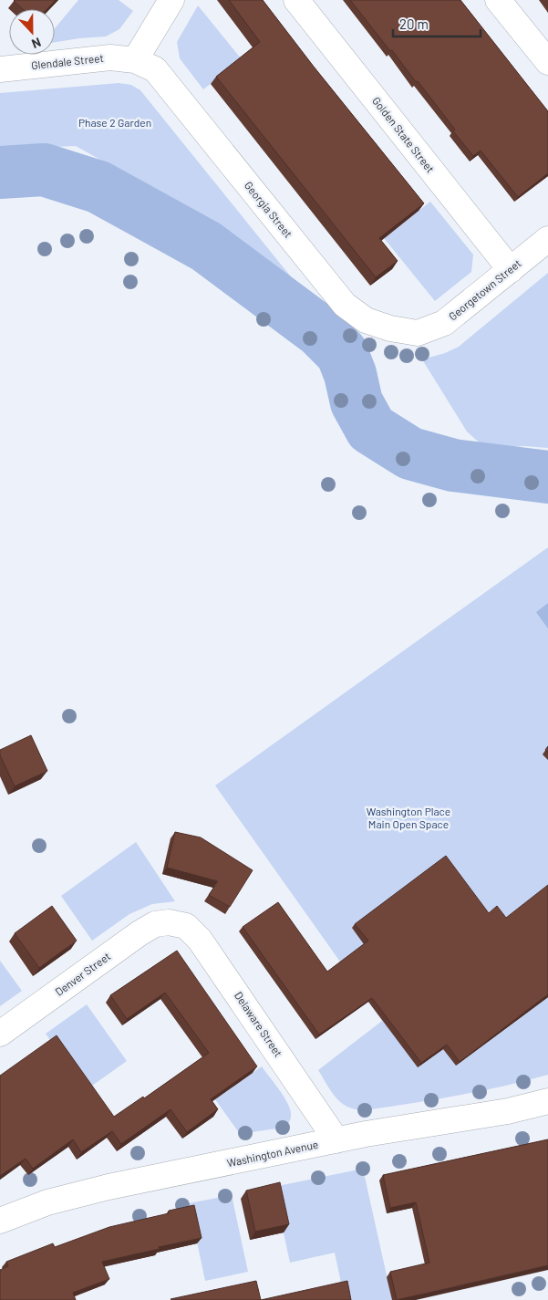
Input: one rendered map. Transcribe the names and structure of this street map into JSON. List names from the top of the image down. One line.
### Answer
{"streets":{"street":["Glendale Street","Golden State Street","Georgia Street","Georgetown Street","Denver Street","Delaware Street","Washington Avenue"]},"crossings":[["Glendale Street","Georgia Street"],["Golden State Street","Georgetown Street"],["Georgia Street","Georgetown Street"],["Denver Street","Delaware Street"],["Delaware Street","Washington Avenue"]],"parks":["Phase 2 Garden","Washington Place Main Open Space"],"scale_bar":"20 m","north":"bottom"}
